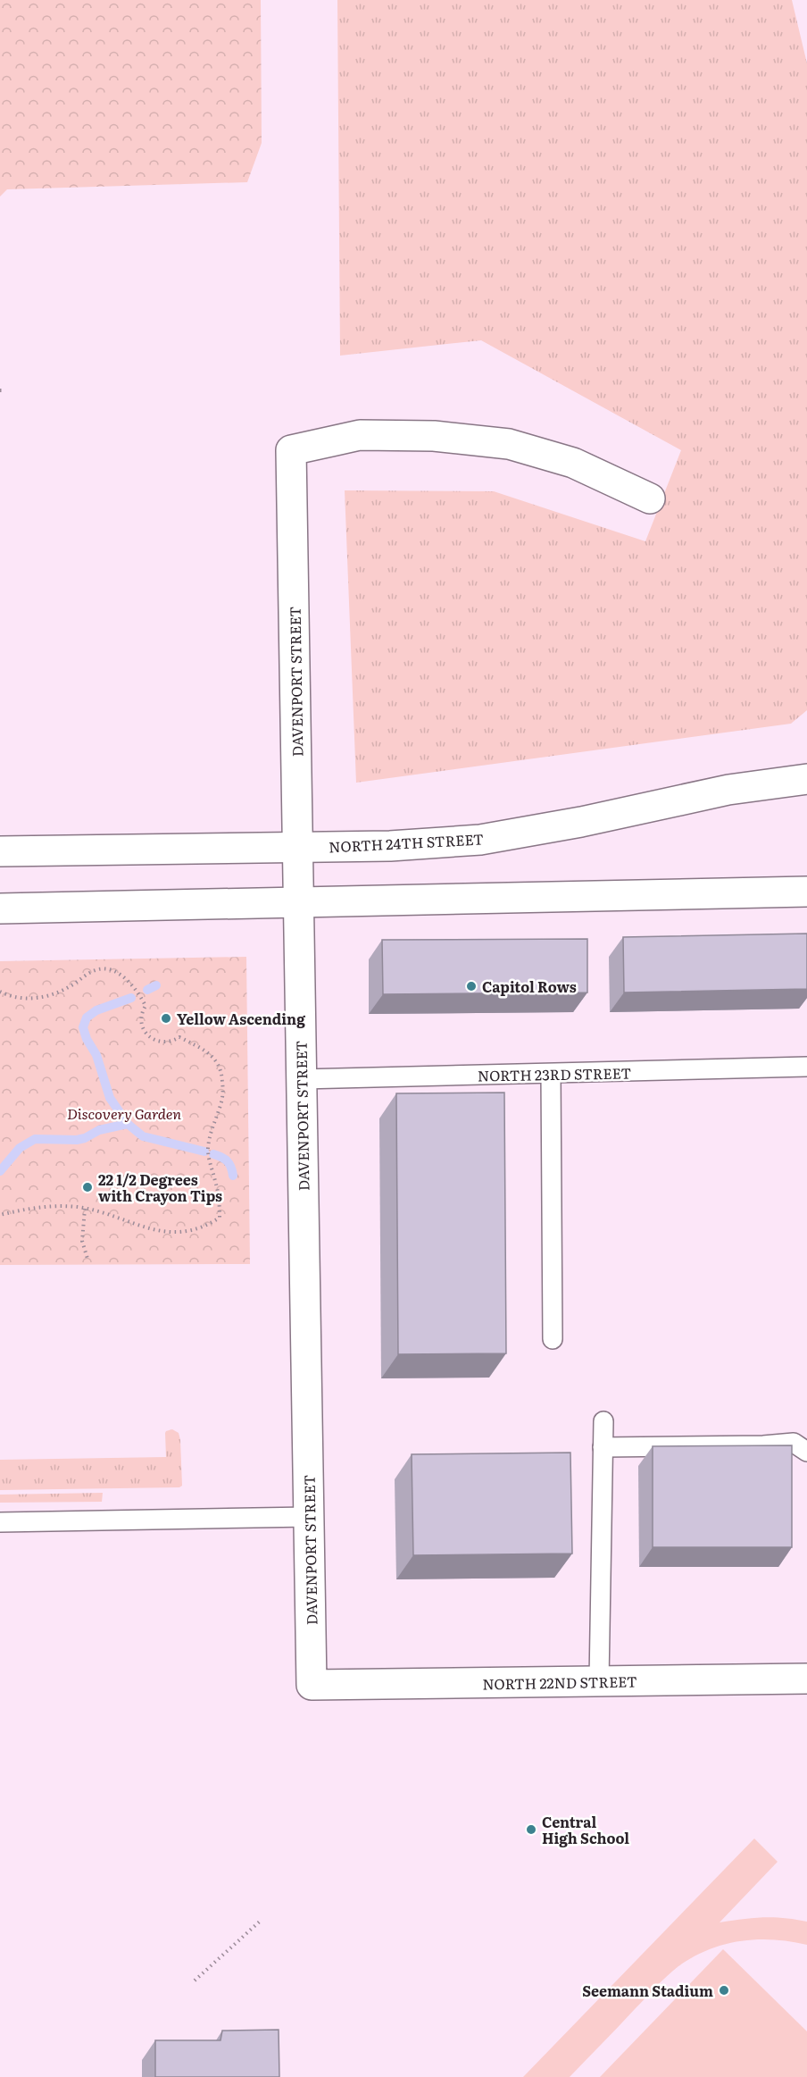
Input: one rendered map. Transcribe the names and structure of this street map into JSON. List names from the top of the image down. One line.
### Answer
{"streets":{"street":["DAVENPORT STREET","NORTH 24TH STREET","NORTH 22ND STREET"],"lane":["NORTH 23RD STREET"]},"crossings":[["DAVENPORT STREET","NORTH 24TH STREET"],["DAVENPORT STREET","NORTH 23RD STREET"],["DAVENPORT STREET","NORTH 22ND STREET"]],"parks":["Discovery Garden"],"places":["Capitol Rows","Yellow Ascending","22 1/2 Degrees with Crayon Tips","Central High School","Seemann Stadium"]}
